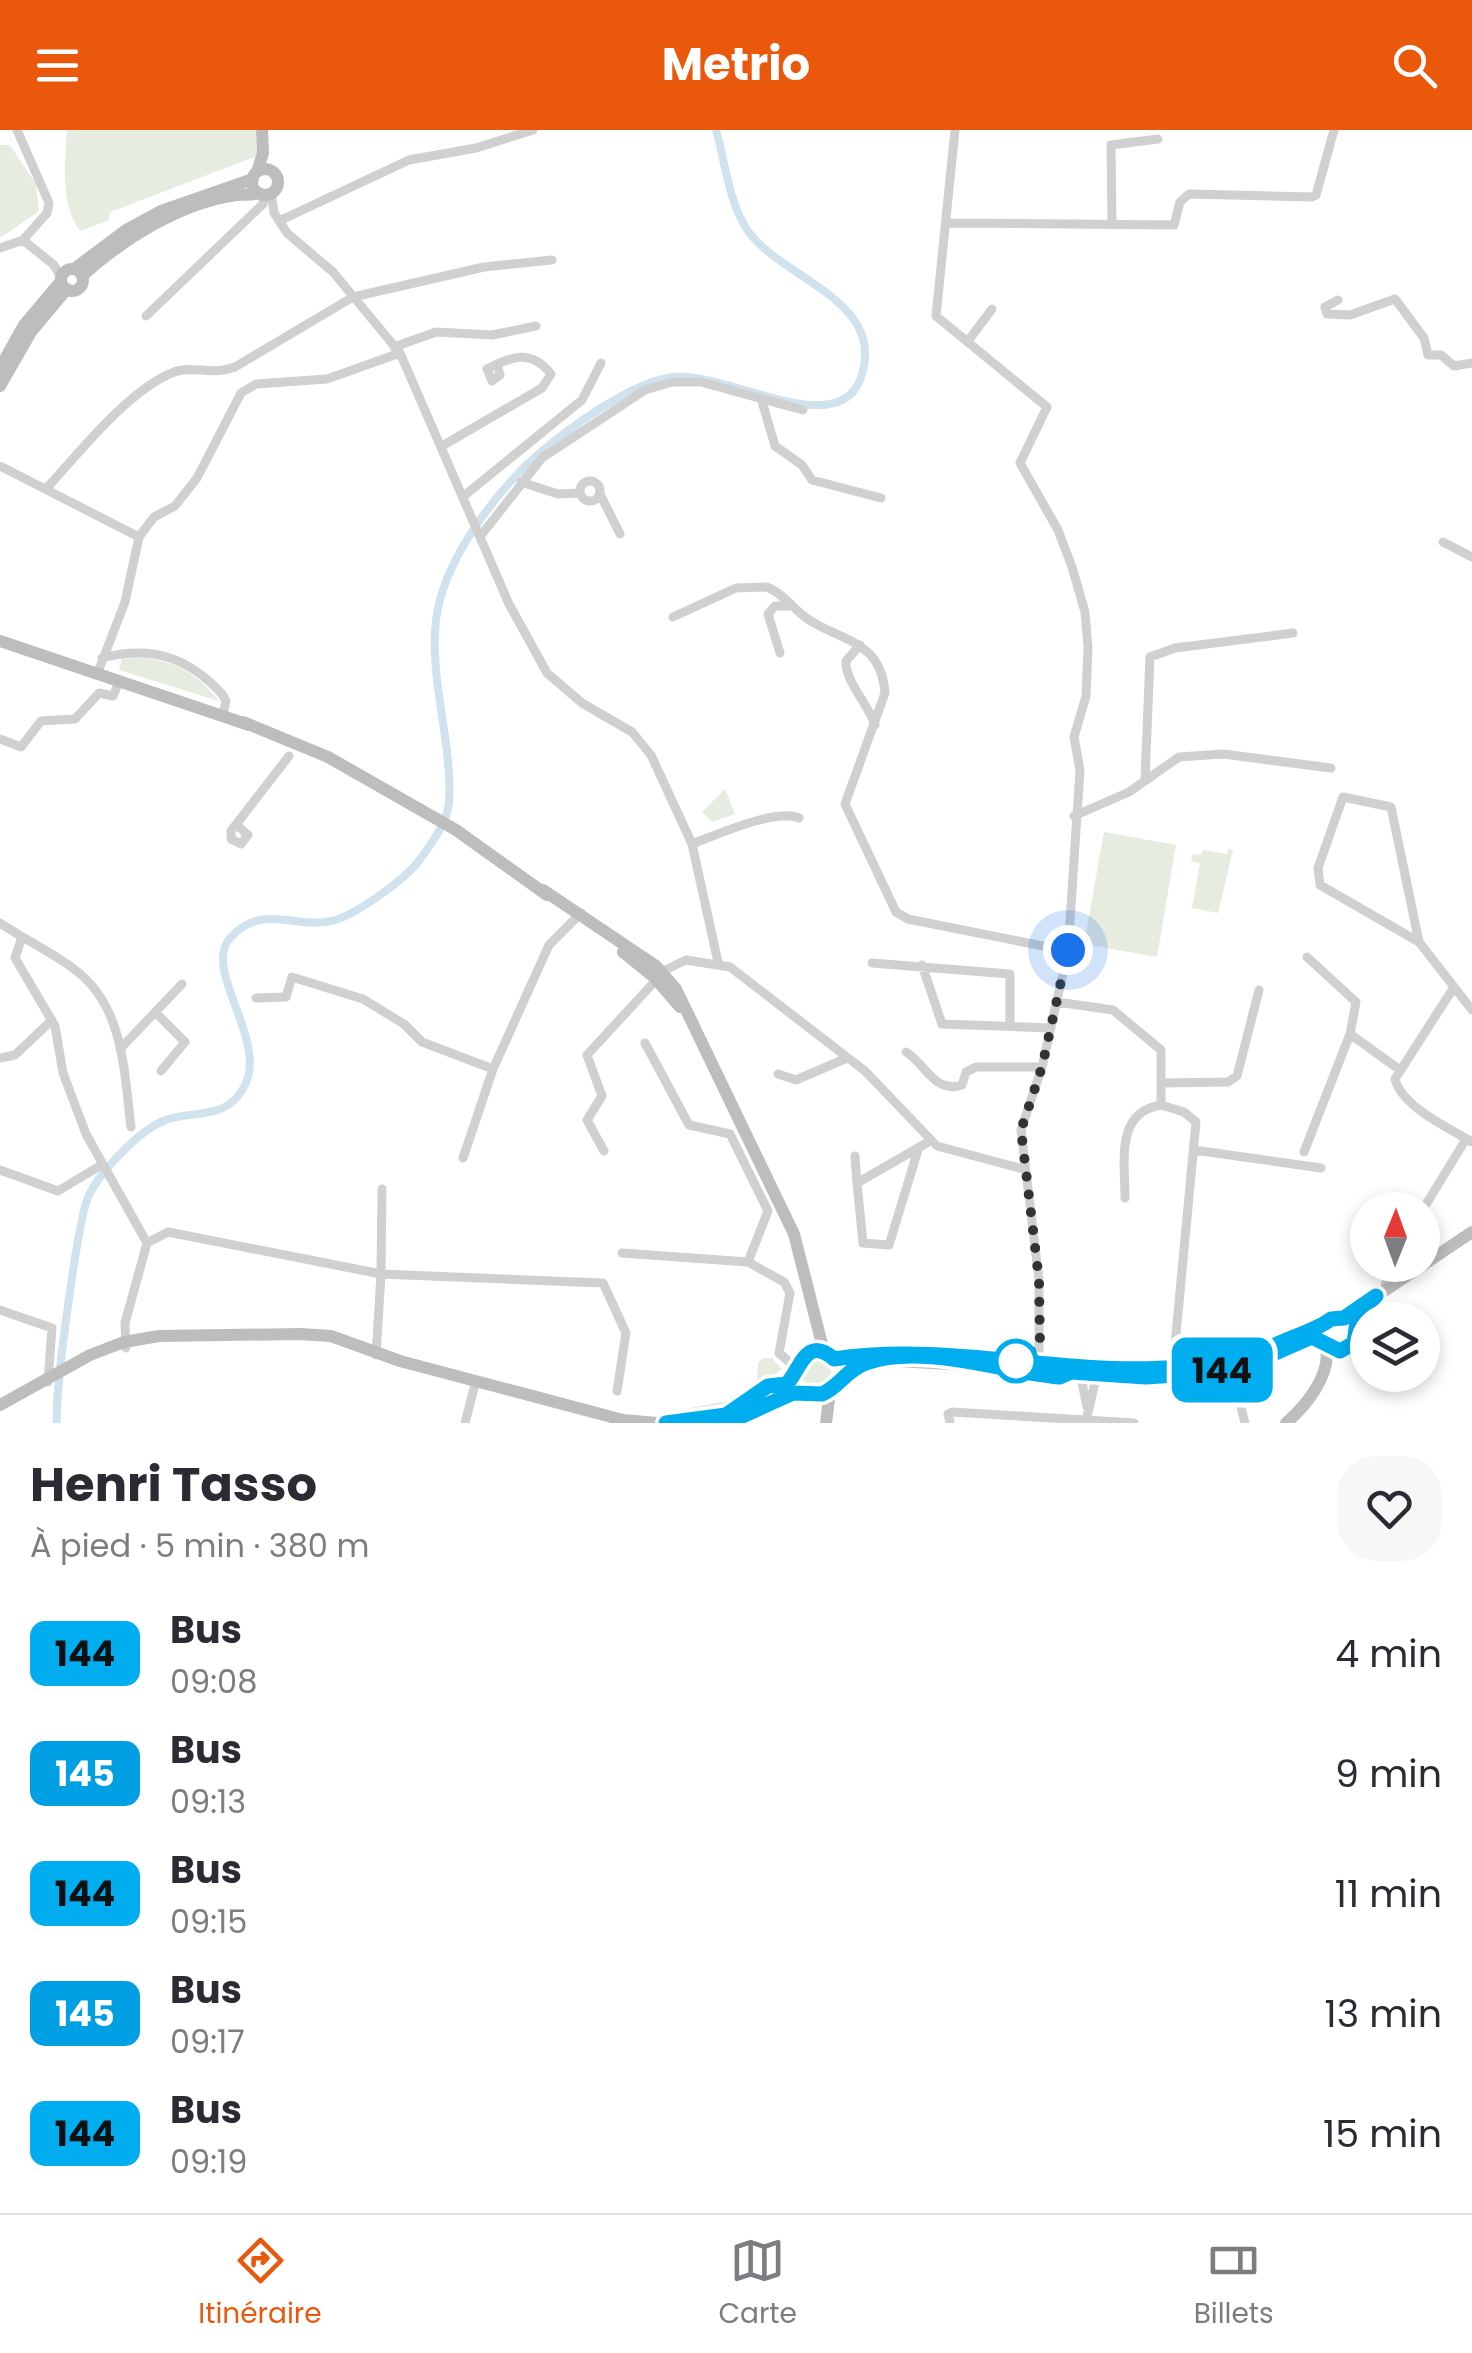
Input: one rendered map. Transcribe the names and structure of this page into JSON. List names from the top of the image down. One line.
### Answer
{"lines":["bus line 144"],"north":"top","page":{"header":"Metrio","on_map":"144","heading":["Henri Tasso","À pied · 5 min · 380 m"],"list":[{"mark":"144","name":"Bus","note":"09:08","value":"4 min"},{"mark":"145","name":"Bus","note":"09:13","value":"9 min"},{"mark":"144","name":"Bus","note":"09:15","value":"11 min"},{"mark":"145","name":"Bus","note":"09:17","value":"13 min"},{"mark":"144","name":"Bus","note":"09:19","value":"15 min"}],"tabs":["Itinéraire","Carte","Billets"]}}
